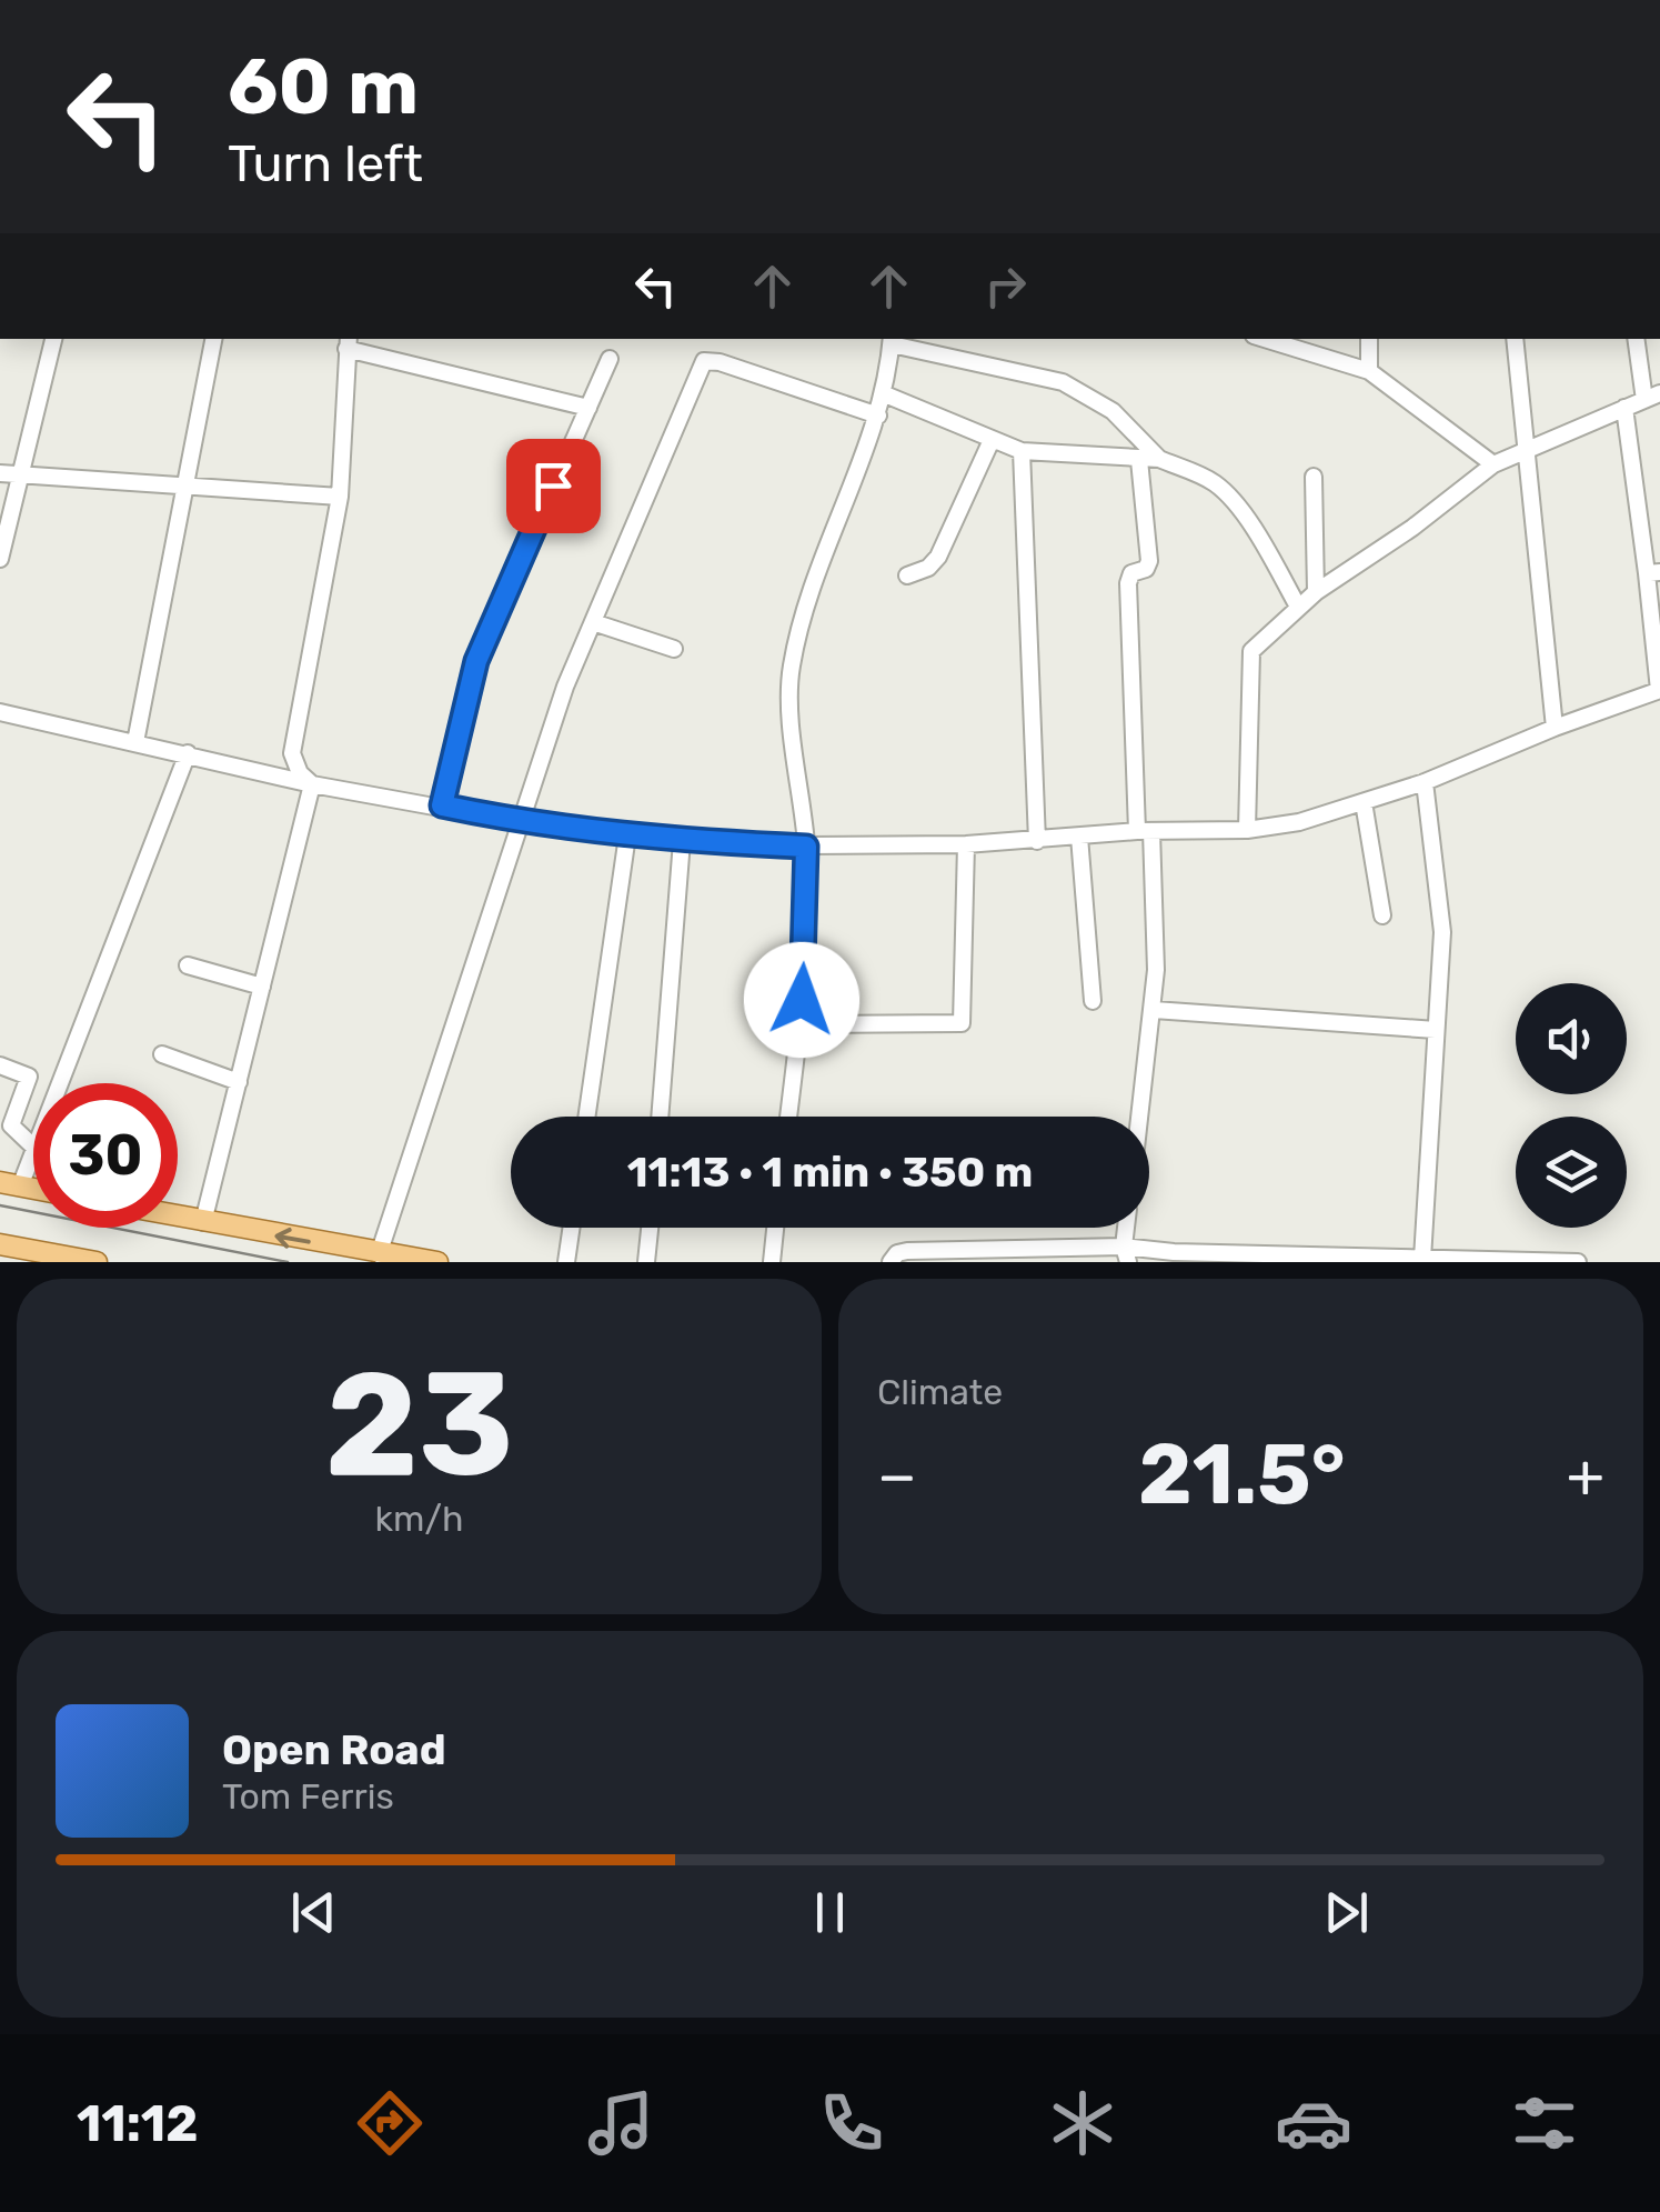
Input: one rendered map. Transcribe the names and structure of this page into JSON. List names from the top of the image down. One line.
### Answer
{"page":{"turn":["60 m","Turn left"],"limit":"30","trip":"11:13 · 1 min · 350 m","tile":[["23","km/h"],"Climate"],"heat":["−","21.5°","+"],"song":["Open Road","Tom Ferris"],"tabs":"11:12"}}
